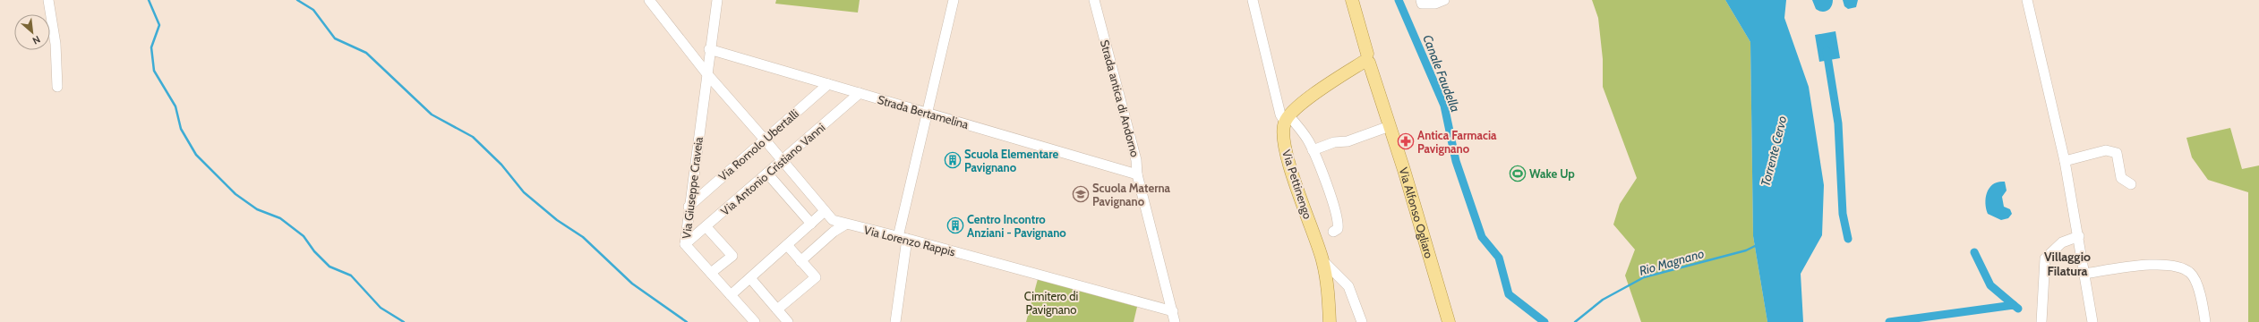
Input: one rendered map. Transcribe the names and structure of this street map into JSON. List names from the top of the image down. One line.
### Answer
{"streets":{"main road":["Via Pettinengo","Via Alfonso Ogliaro"],"street":["Strada antica di Andorno","Strada Bertamelina","Via Romolo Ubertalli","Via Antonio Cristiano Vanni","Via Giuseppe Craveia","Via Lorenzo Rappis"]},"crossings":[["Strada antica di Andorno","Strada Bertamelina"],["Strada antica di Andorno","Via Lorenzo Rappis"],["Strada Bertamelina","Via Romolo Ubertalli"],["Strada Bertamelina","Via Antonio Cristiano Vanni"],["Strada Bertamelina","Via Giuseppe Craveia"],["Via Romolo Ubertalli","Via Giuseppe Craveia"],["Via Romolo Ubertalli","Via Lorenzo Rappis"],["Via Antonio Cristiano Vanni","Via Giuseppe Craveia"],["Via Antonio Cristiano Vanni","Via Lorenzo Rappis"],["Via Giuseppe Craveia","Via Lorenzo Rappis"]],"districts":["Villaggio Filatura"],"water":["Canale Faudella","Torrente Cervo","Rio Magnano"],"parks":["Cimitero di Pavignano"],"places":{"pharmacy":["Antica Farmacia Pavignano"],"building":["Scuola Elementare Pavignano","Centro Incontro Anziani - Pavignano"],"sports":["Wake Up"],"school or university":["Scuola Materna Pavignano"]},"north":"bottom right"}
